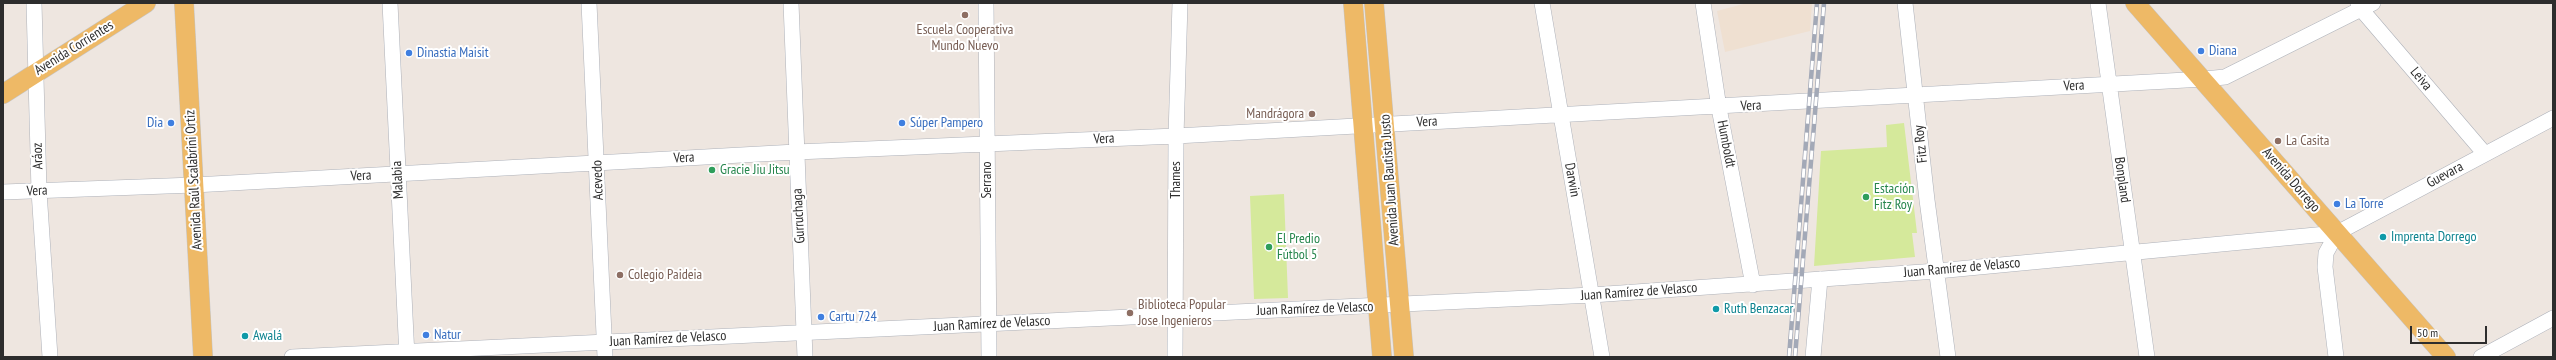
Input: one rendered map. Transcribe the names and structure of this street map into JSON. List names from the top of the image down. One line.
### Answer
{"streets":{"main road":["Avenida Corrientes","Avenida Raúl Scalabrini Ortiz","Avenida Juan Bautista Justo","Avenida Dorrego"],"street":["Leiva","Vera","Humboldt","Fitz Roy","Aráoz","Guevara","Malabia","Acevedo","Serrano","Thames","Darwin","Bonpland","Gurruchaga","Juan Ramírez de Velasco"]},"crossings":[["Avenida Corrientes","Aráoz"],["Leiva","Vera"],["Leiva","Guevara"],["Vera","Humboldt"],["Vera","Fitz Roy"],["Vera","Aráoz"],["Vera","Avenida Raúl Scalabrini Ortiz"],["Vera","Malabia"],["Vera","Acevedo"],["Vera","Serrano"],["Vera","Thames"],["Vera","Avenida Juan Bautista Justo"],["Vera","Darwin"],["Vera","Bonpland"],["Vera","Avenida Dorrego"],["Vera","Gurruchaga"],["Humboldt","Juan Ramírez de Velasco"],["Fitz Roy","Juan Ramírez de Velasco"],["Guevara","Avenida Dorrego"],["Guevara","Juan Ramírez de Velasco"],["Malabia","Juan Ramírez de Velasco"],["Acevedo","Juan Ramírez de Velasco"],["Serrano","Juan Ramírez de Velasco"],["Thames","Juan Ramírez de Velasco"],["Avenida Juan Bautista Justo","Juan Ramírez de Velasco"],["Darwin","Juan Ramírez de Velasco"],["Bonpland","Juan Ramírez de Velasco"],["Avenida Dorrego","Juan Ramírez de Velasco"],["Gurruchaga","Juan Ramírez de Velasco"]],"places":["Escuela Cooperativa Mundo Nuevo","Diana","Dinastia Maisit","Mandrágora","Dia","Súper Pampero","La Casita","Gracie Jiu Jitsu","Estación Fitz Roy","La Torre","Imprenta Dorrego","El Predio Fútbol 5","Colegio Paideia","Ruth Benzacar","Biblioteca Popular Jose Ingenieros","Cartu 724","Natur","Awalá"],"scale_bar":"50 m"}
